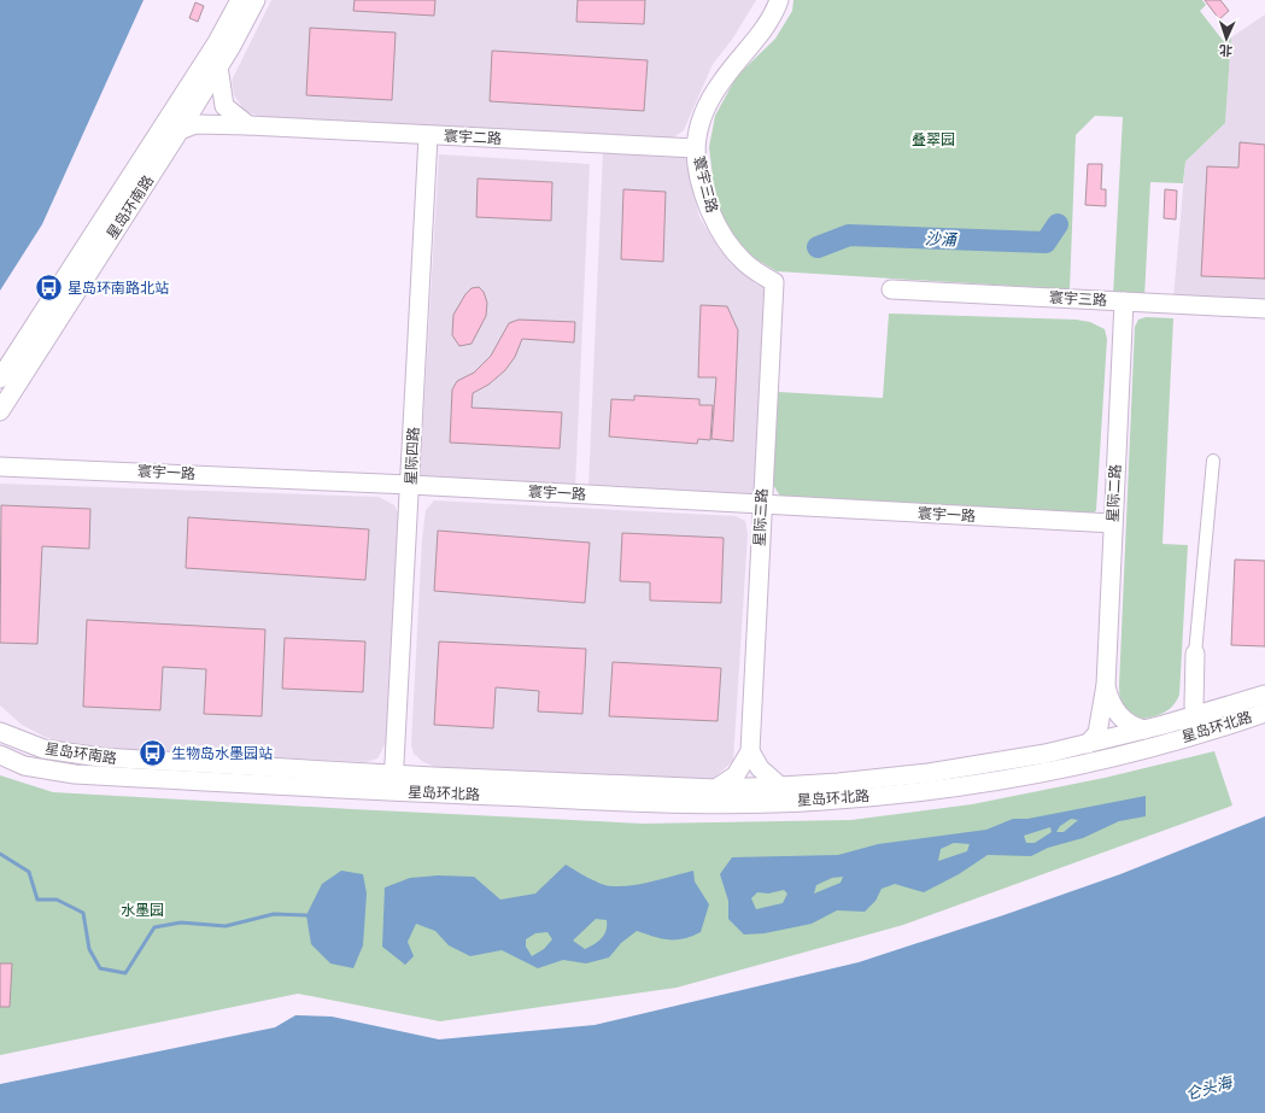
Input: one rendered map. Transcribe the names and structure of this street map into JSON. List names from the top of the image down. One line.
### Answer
{"streets":{"street":["寰宇二路","寰宇三路","星岛环南路","星际四路","寰宇一路","星际二路","星际三路","星岛环北路"]},"crossings":[["寰宇二路","寰宇三路"],["寰宇二路","星岛环南路"],["寰宇二路","星际四路"],["寰宇三路","星际二路"],["寰宇三路","星际三路"],["星岛环南路","星际四路"],["星岛环南路","星岛环北路"],["星际四路","寰宇一路"],["星际四路","星岛环北路"],["寰宇一路","星际二路"],["寰宇一路","星际三路"],["星际二路","星岛环北路"],["星际三路","星岛环北路"]],"water":["沙涌","仑头海"],"parks":["叠翠园","水墨园"],"places":{"bus stop":["星岛环南路北站","生物岛水墨园站"]},"north":"bottom"}
